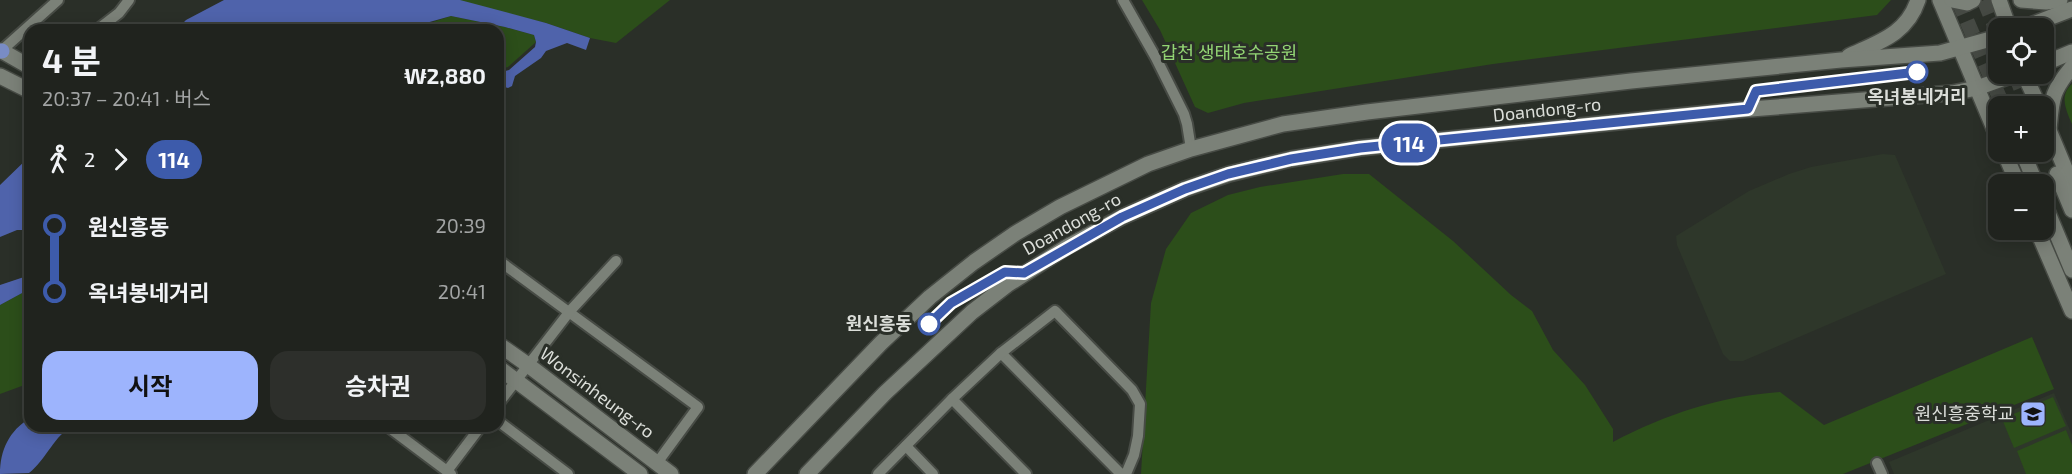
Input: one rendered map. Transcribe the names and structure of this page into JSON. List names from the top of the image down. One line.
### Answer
{"streets":{"main road":["Doandong-ro","Wonsinheung-ro"]},"parks":["갑천 생태호수공원"],"places":{"other":["옥녀봉네거리","원신흥동"],"school or university":["원신흥중학교"]},"lines":["bus line 114"],"page":{"on_map":"114","map_buttons":["+","−"],"heading":["4 분","20:37 – 20:41 · 버스","₩2,880"],"legs":["2","114"],"list":[{"name":"원신흥동","value":"20:39"},{"name":"옥녀봉네거리","value":"20:41"}],"buttons":["시작","승차권"]}}
